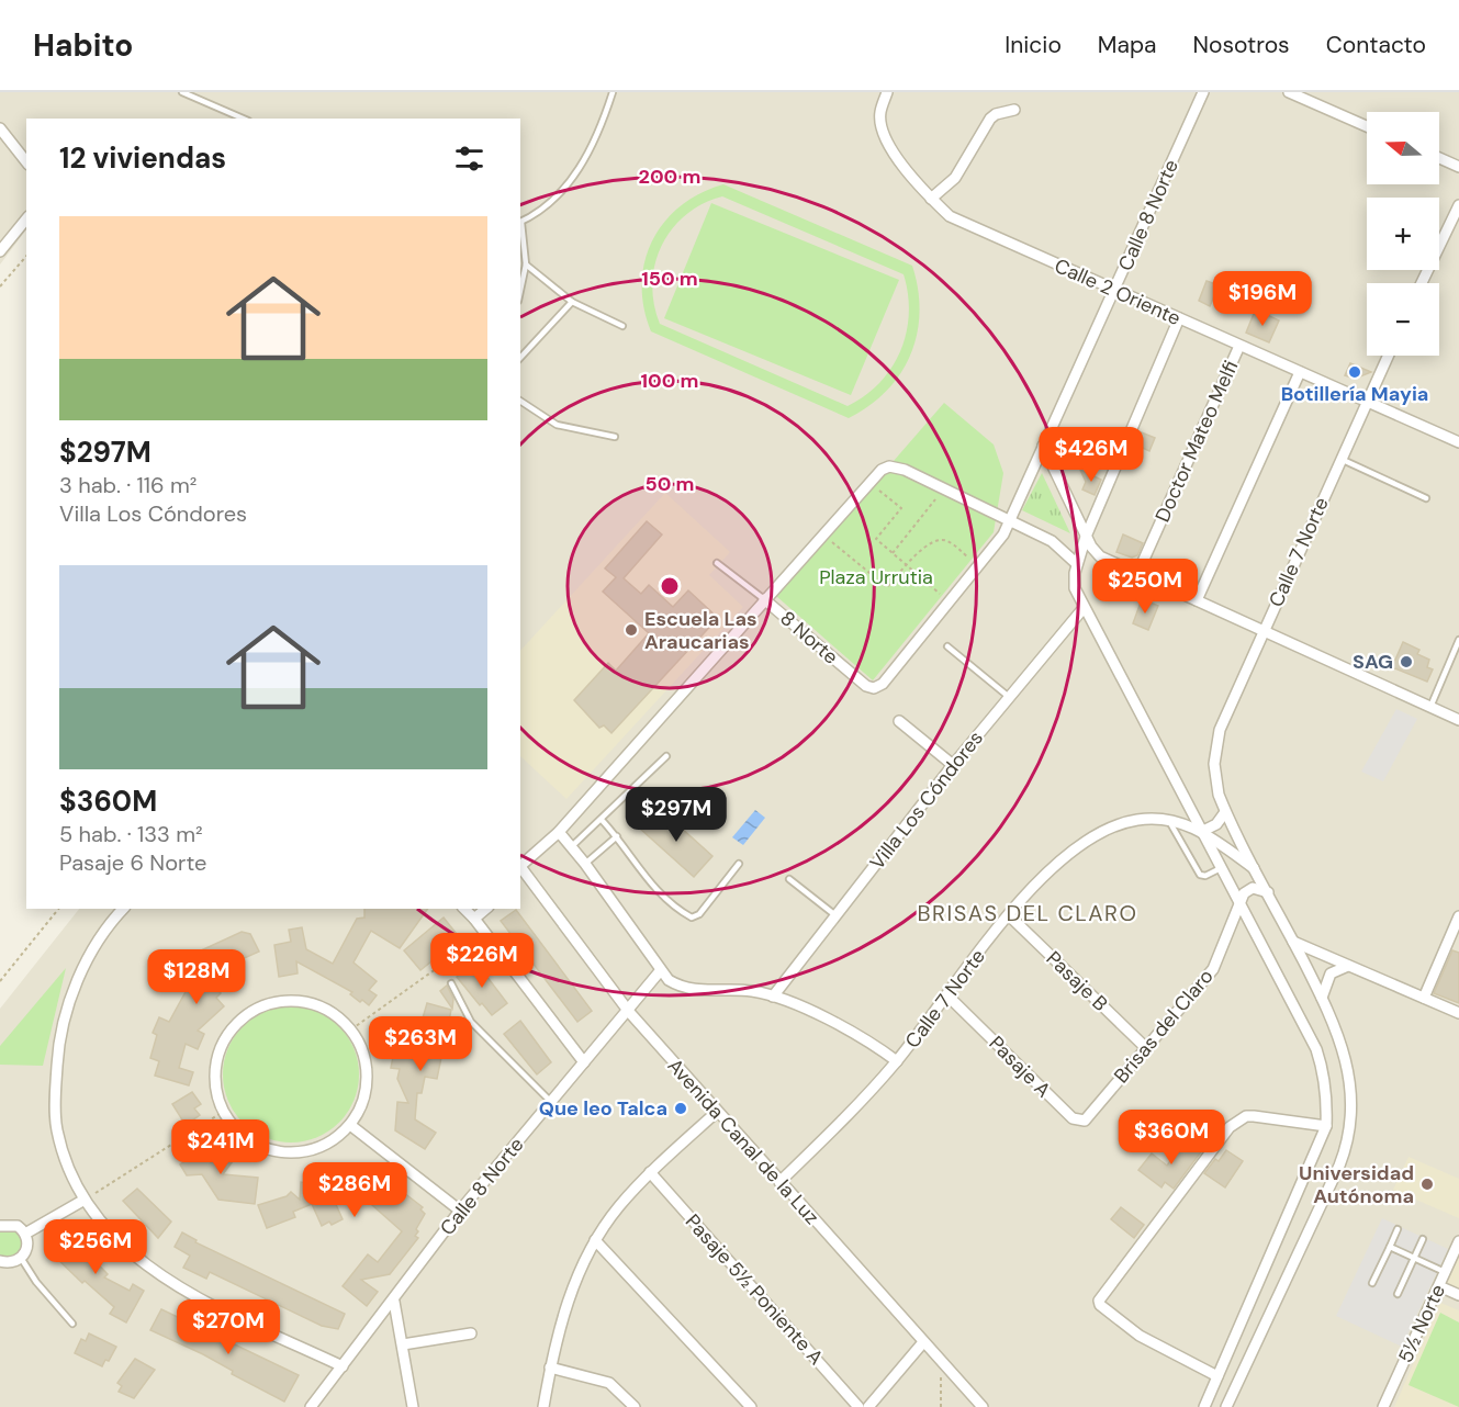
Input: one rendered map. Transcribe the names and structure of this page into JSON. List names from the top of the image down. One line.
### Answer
{"streets":{"street":["Calle 8 Norte","Calle 2 Oriente","Doctor Mateo Melfi","Calle 7 Norte","8 Norte","Villa Los Cóndores","Pasaje B","Brisas del Claro","Pasaje A","Avenida Canal de la Luz","Pasaje 5½ Poniente A","5½ Norte"]},"crossings":[["Calle 8 Norte","Calle 2 Oriente"],["Calle 8 Norte","8 Norte"],["Calle 8 Norte","Avenida Canal de la Luz"],["Calle 2 Oriente","Doctor Mateo Melfi"],["Calle 2 Oriente","Calle 7 Norte"],["Calle 7 Norte","Pasaje B"],["Calle 7 Norte","Pasaje A"],["Calle 7 Norte","Avenida Canal de la Luz"],["8 Norte","Avenida Canal de la Luz"],["Pasaje B","Brisas del Claro"],["Brisas del Claro","Pasaje A"]],"districts":["BRISAS DEL CLARO"],"parks":["Plaza Urrutia"],"places":["Botillería Mayia","Escuela Las Araucarias","SAG","Que leo Talca","Universidad Autónoma"],"north":"left","page":{"header":"Habito","nav":["Inicio","Mapa","Nosotros","Contacto"],"map_buttons":["+","−"],"heading":"12 viviendas","list":[{"name":"$297M","note":"3 hab. · 116 m² · Villa Los Cóndores"},{"name":"$360M","note":"5 hab. · 133 m² · Pasaje 6 Norte"}],"price":["$196M","$426M","$250M","$297M","$226M","$128M","$263M","$360M","$241M","$286M","$256M","$270M"]},"rings":["200 m","150 m","100 m","50 m"]}
